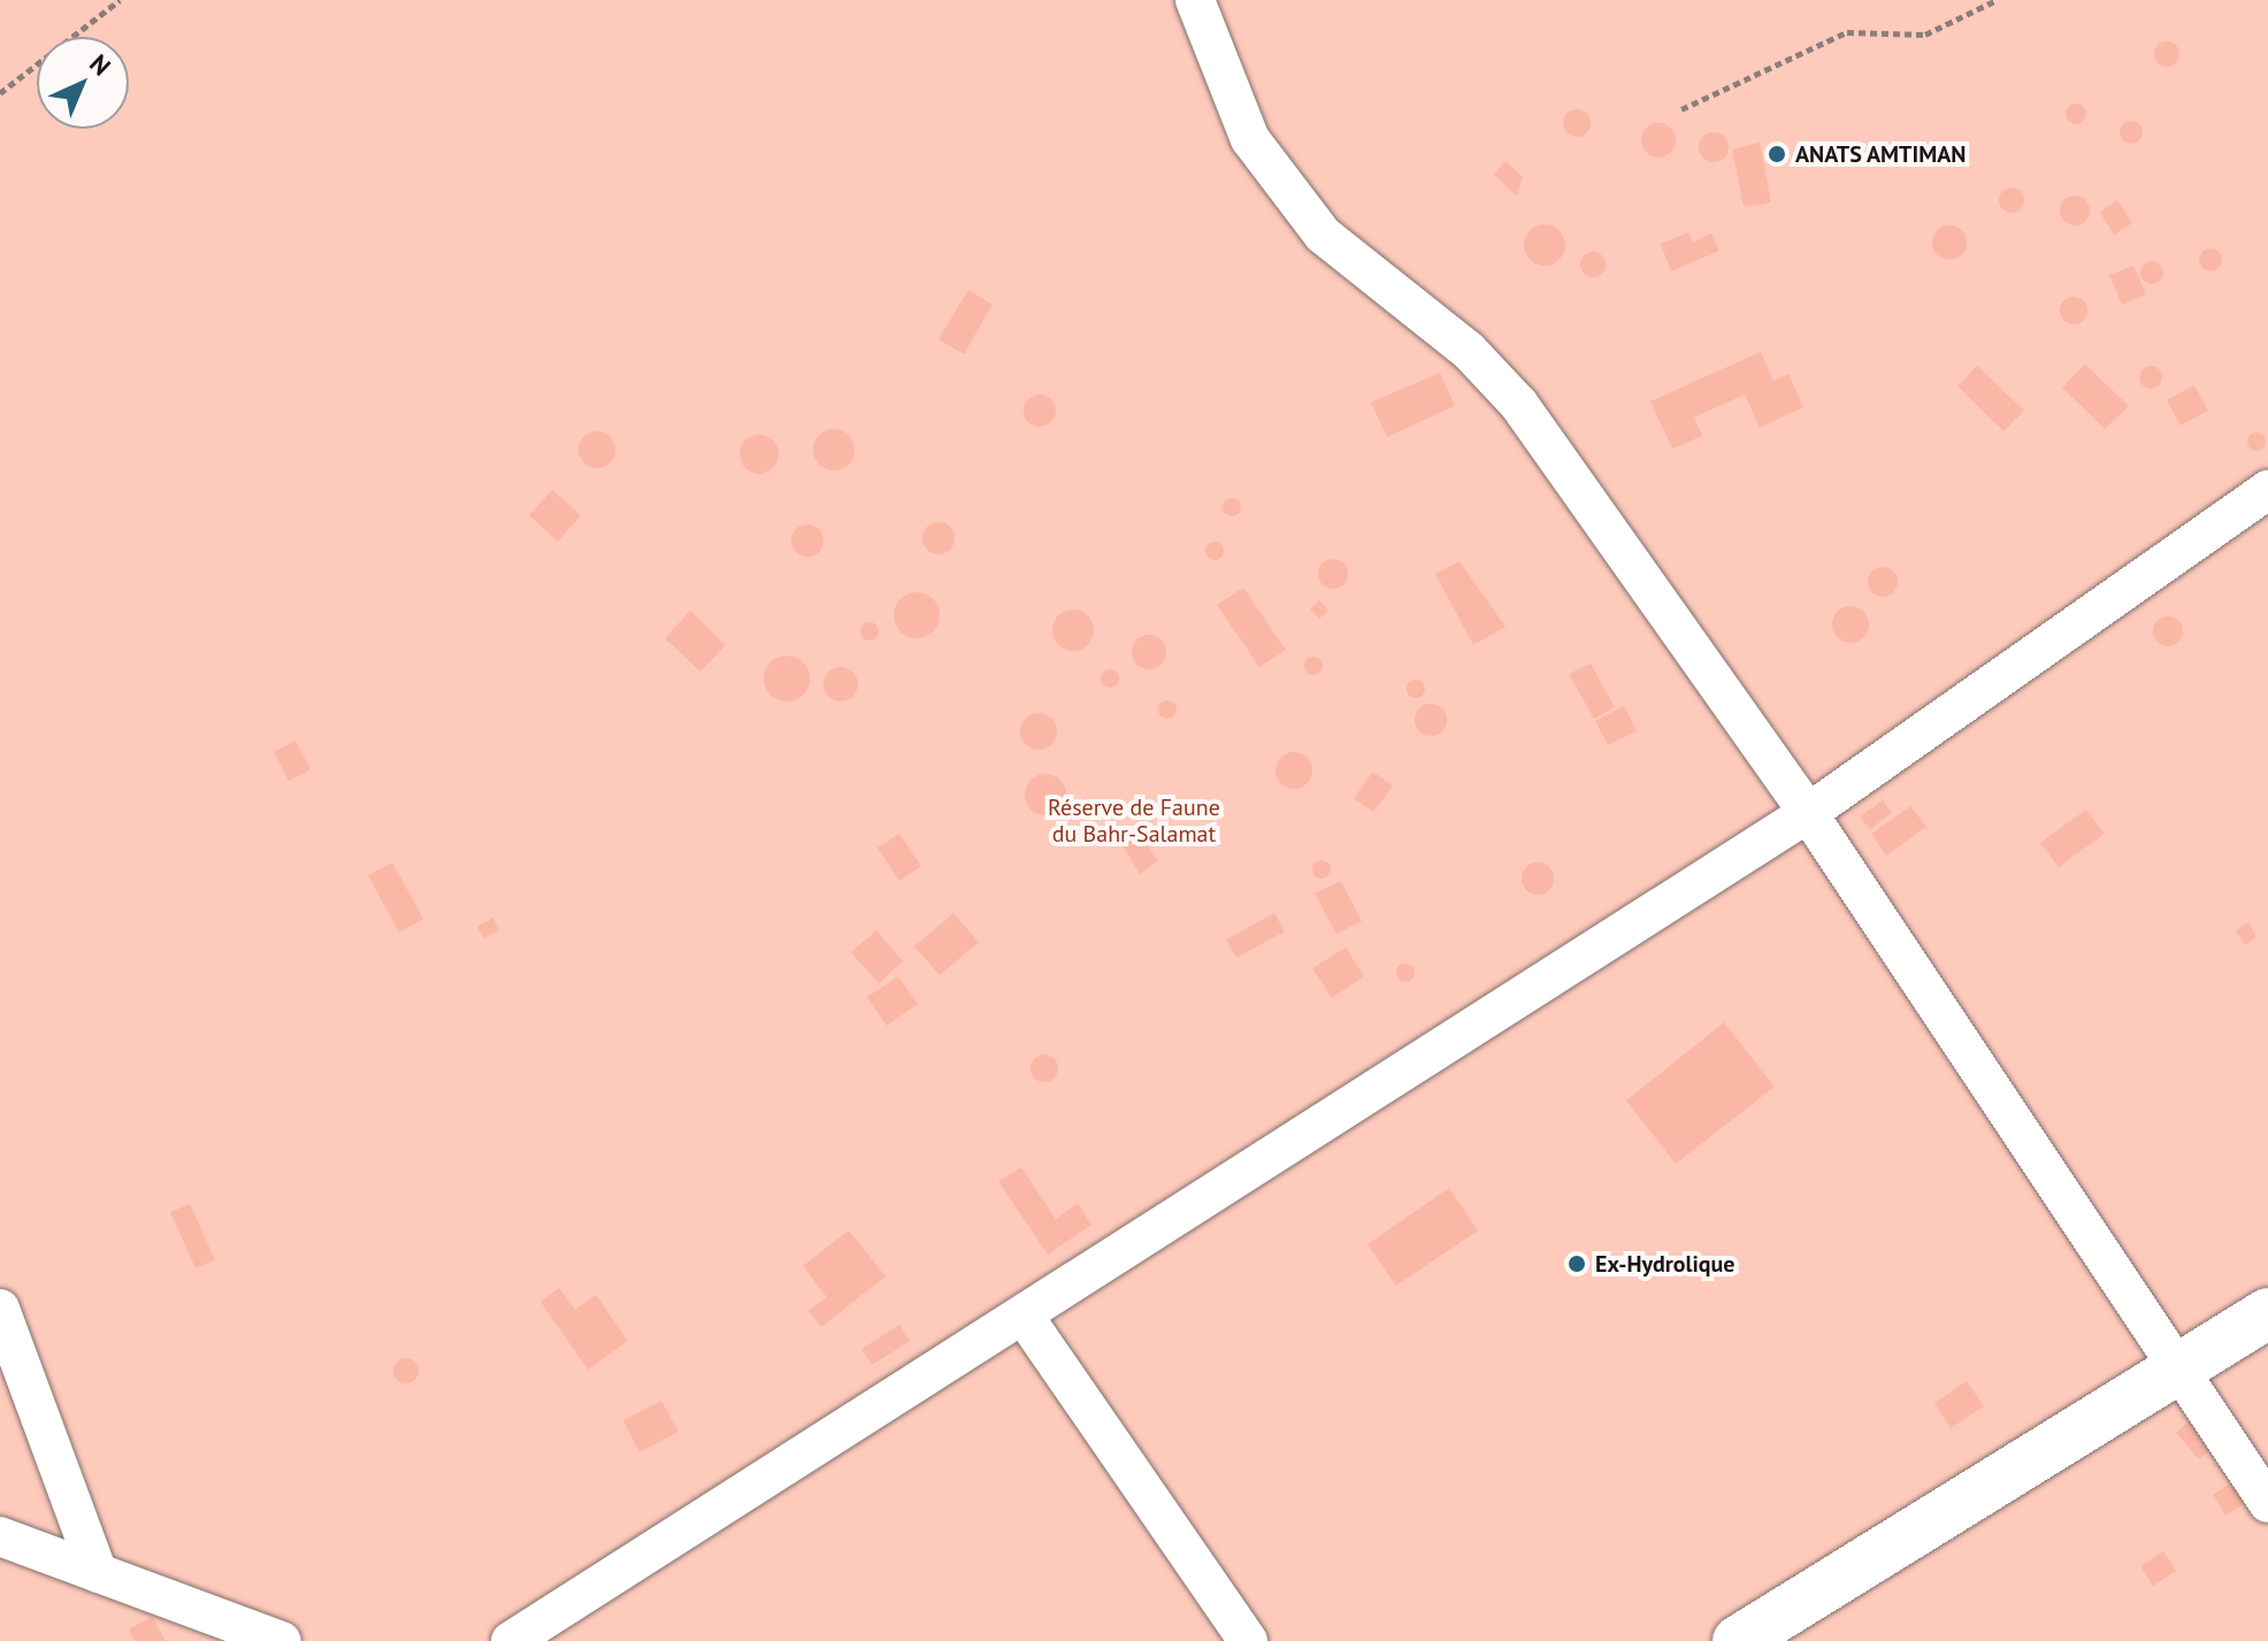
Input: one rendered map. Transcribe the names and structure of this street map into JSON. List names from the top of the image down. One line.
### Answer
{"parks":["Réserve de Faune du Bahr-Salamat"],"places":["ANATS AMTIMAN","Ex-Hydrolique"],"north":"top right"}
